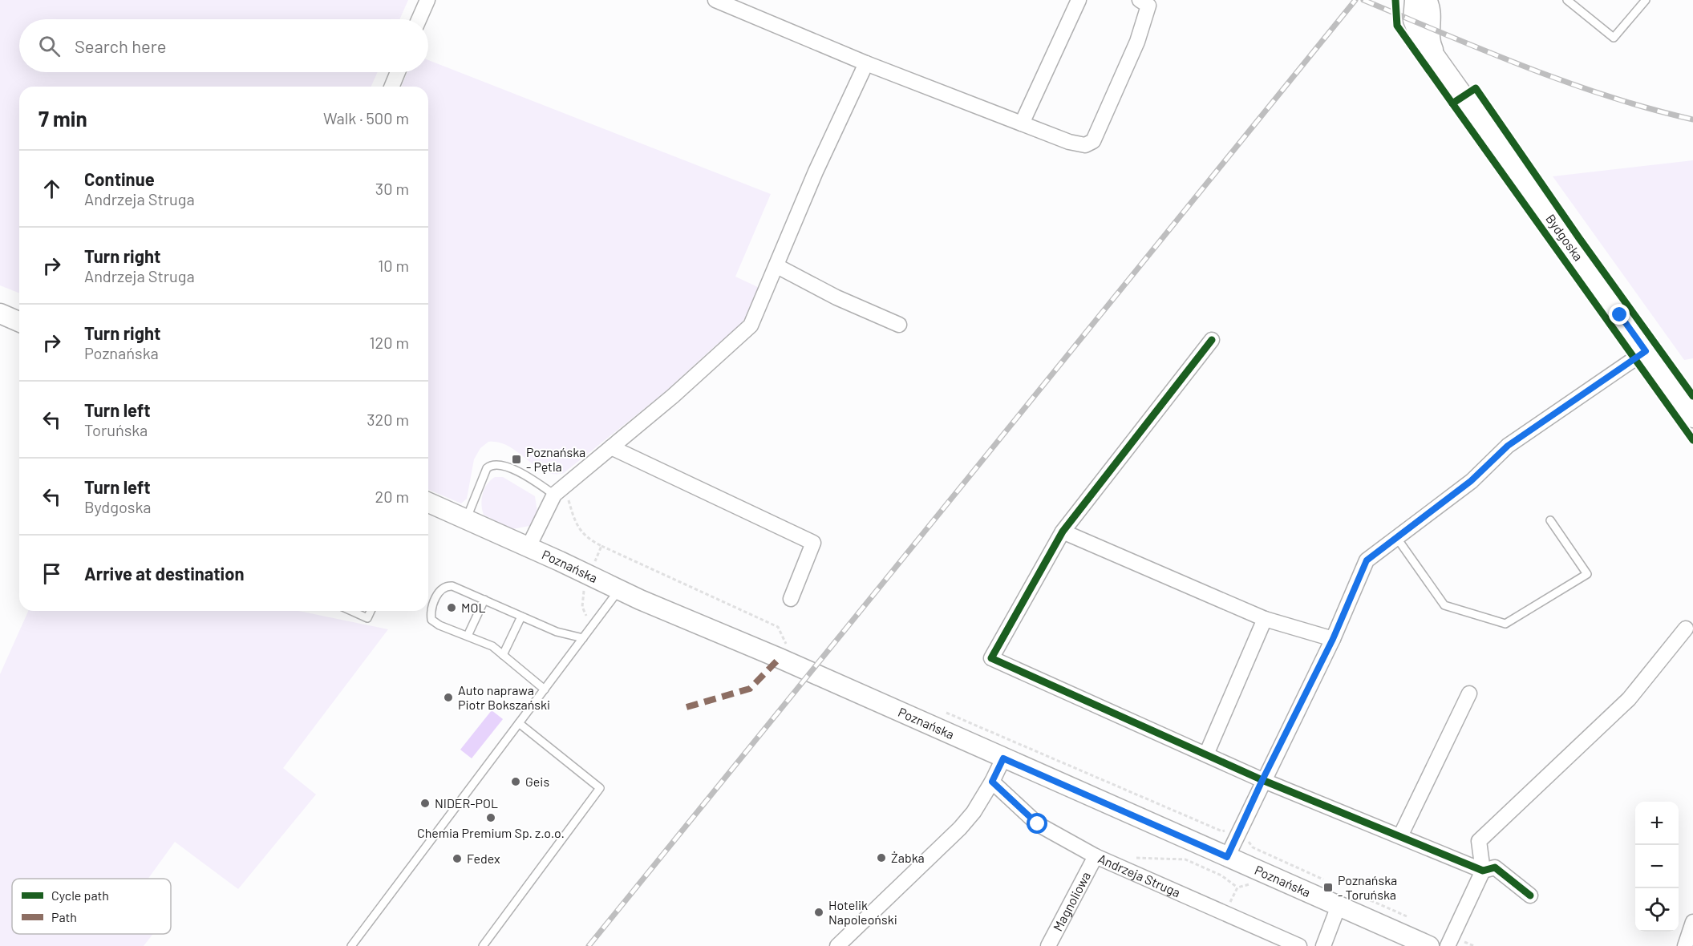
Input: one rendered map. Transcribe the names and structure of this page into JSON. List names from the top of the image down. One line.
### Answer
{"streets":{"main road":["Bydgoska","Poznańska"],"street":["Andrzeja Struga","Magnoliowa"]},"crossings":[["Andrzeja Struga","Magnoliowa"]],"places":{"transit":["Poznańska - Pętla","Poznańska - Toruńska"],"other":["MOL","Auto naprawa Piotr Bokszański","Geis","NIDER-POL","Chemia Premium Sp. z.o.o.","Żabka","Fedex","Hotelik Napoleoński"]},"legend":["Cycle path","Path"],"page":{"search":"Search here","heading":["7 min","Walk · 500 m"],"list":[["Continue","Andrzeja Struga","30 m"],["Turn right","Andrzeja Struga","10 m"],["Turn right","Poznańska","120 m"],["Turn left","Toruńska","320 m"],["Turn left","Bydgoska","20 m"],"Arrive at destination"],"map_buttons":["+","−"]}}
